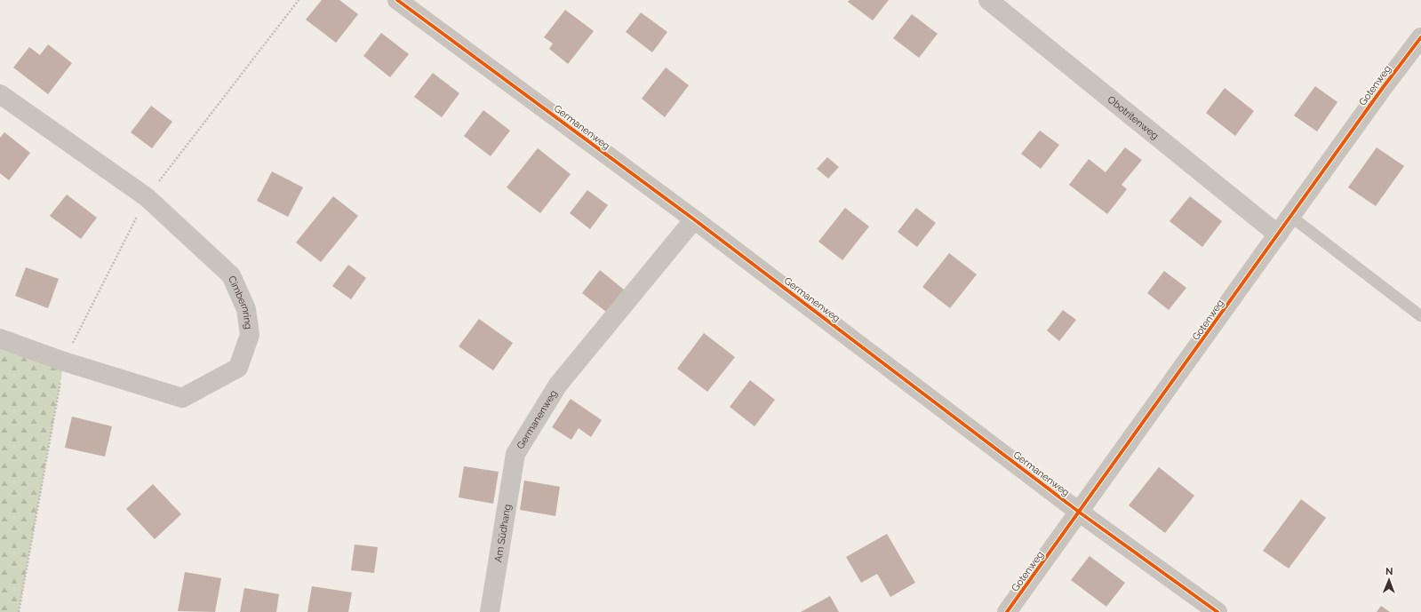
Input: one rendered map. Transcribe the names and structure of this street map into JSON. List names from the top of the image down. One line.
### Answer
{"streets":{"street":["Gotenweg","Obotritenweg","Germanenweg","Cimbernring","Am Südhang"]},"crossings":[["Gotenweg","Obotritenweg"],["Gotenweg","Germanenweg"],["Germanenweg","Am Südhang"]],"north":"top"}
